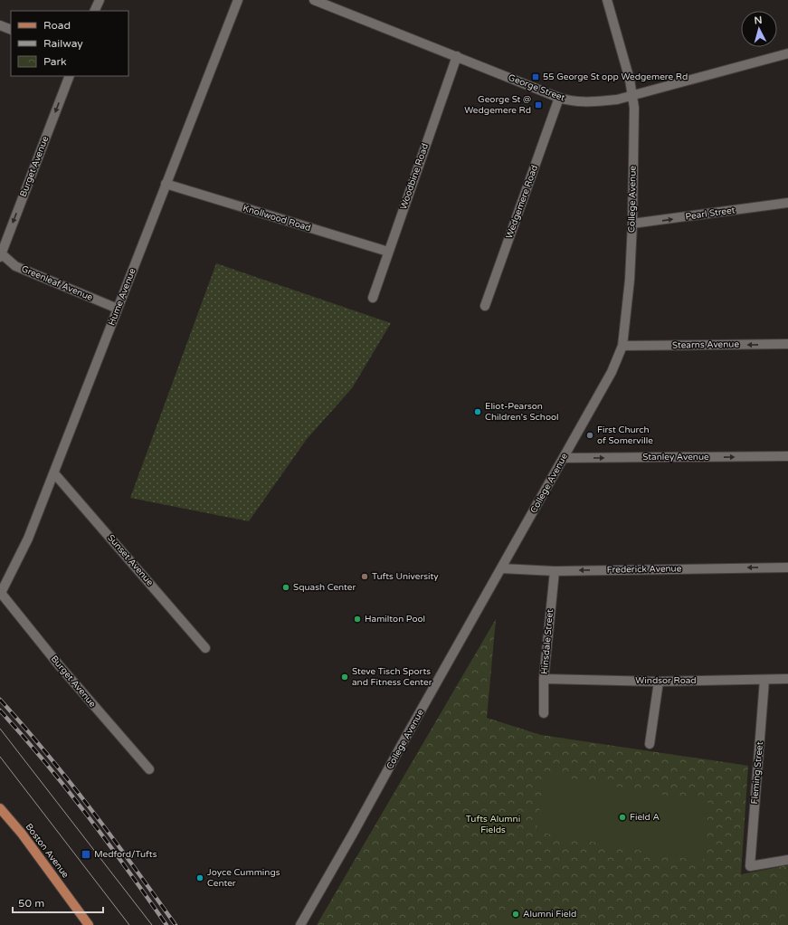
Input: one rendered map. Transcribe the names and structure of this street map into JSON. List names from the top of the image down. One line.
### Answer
{"streets":{"main road":["Boston Avenue"],"street":["George Street","Burget Avenue","Woodbine Road","College Avenue","Wedgemere Road","Pearl Street","Knollwood Road","Greenleaf Avenue","Hume Avenue","Stearns Avenue","Stanley Avenue","Sunset Avenue","Frederick Avenue","Hinsdale Street","Windsor Road","Fleming Street"]},"crossings":[["George Street","Woodbine Road"],["George Street","College Avenue"],["George Street","Wedgemere Road"],["Burget Avenue","Greenleaf Avenue"],["Burget Avenue","Hume Avenue"],["Woodbine Road","Knollwood Road"],["College Avenue","Pearl Street"],["College Avenue","Stearns Avenue"],["College Avenue","Stanley Avenue"],["College Avenue","Frederick Avenue"],["Knollwood Road","Hume Avenue"],["Greenleaf Avenue","Hume Avenue"],["Hume Avenue","Sunset Avenue"],["Frederick Avenue","Hinsdale Street"],["Hinsdale Street","Windsor Road"],["Windsor Road","Fleming Street"]],"one_way":["Burget Avenue","Pearl Street","Stearns Avenue","Stanley Avenue","Frederick Avenue"],"parks":["Tufts Alumni Fields"],"places":{"transit":["55 George St opp Wedgemere Rd","George St @ Wedgemere Rd","Medford/Tufts"],"other":["Eliot-Pearson Children's School","First Church of Somerville","Tufts University","Squash Center","Hamilton Pool","Steve Tisch Sports and Fitness Center","Field A","Joyce Cummings Center","Alumni Field"]},"legend":["Road","Railway","Park"],"scale_bar":"50 m","north":"top"}
